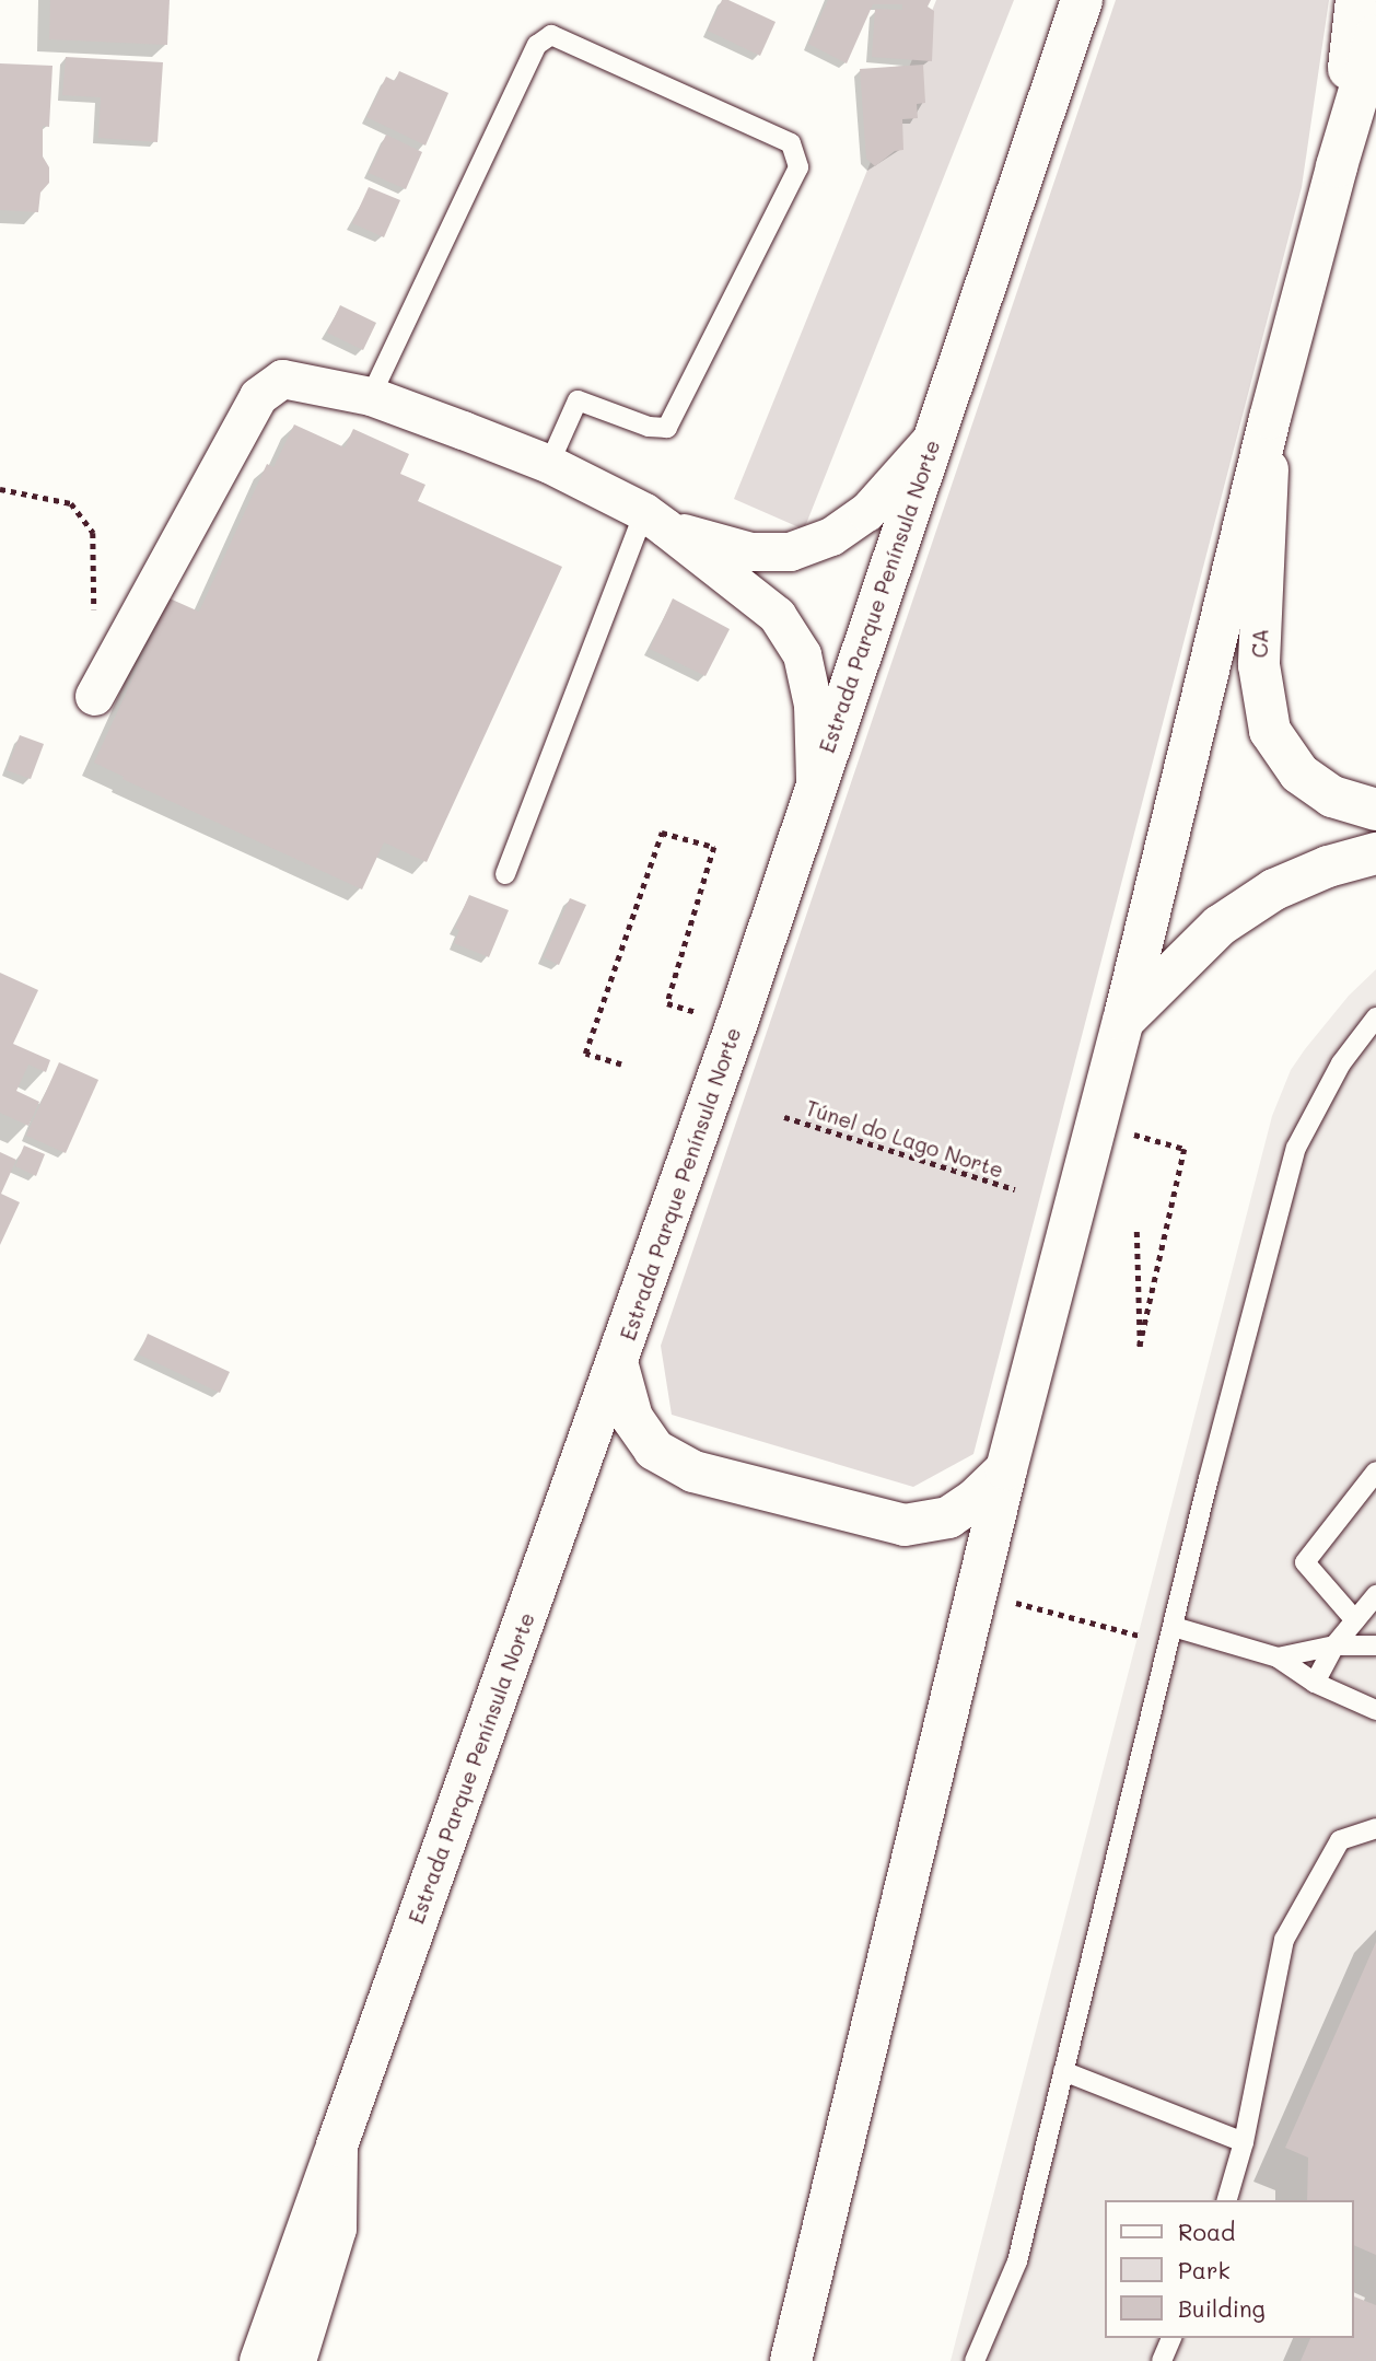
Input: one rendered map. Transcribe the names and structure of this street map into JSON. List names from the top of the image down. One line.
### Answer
{"streets":{"main road":["Estrada Parque Península Norte","CA"],"path":["Túnel do Lago Norte"]},"legend":["Road","Park","Building"]}
